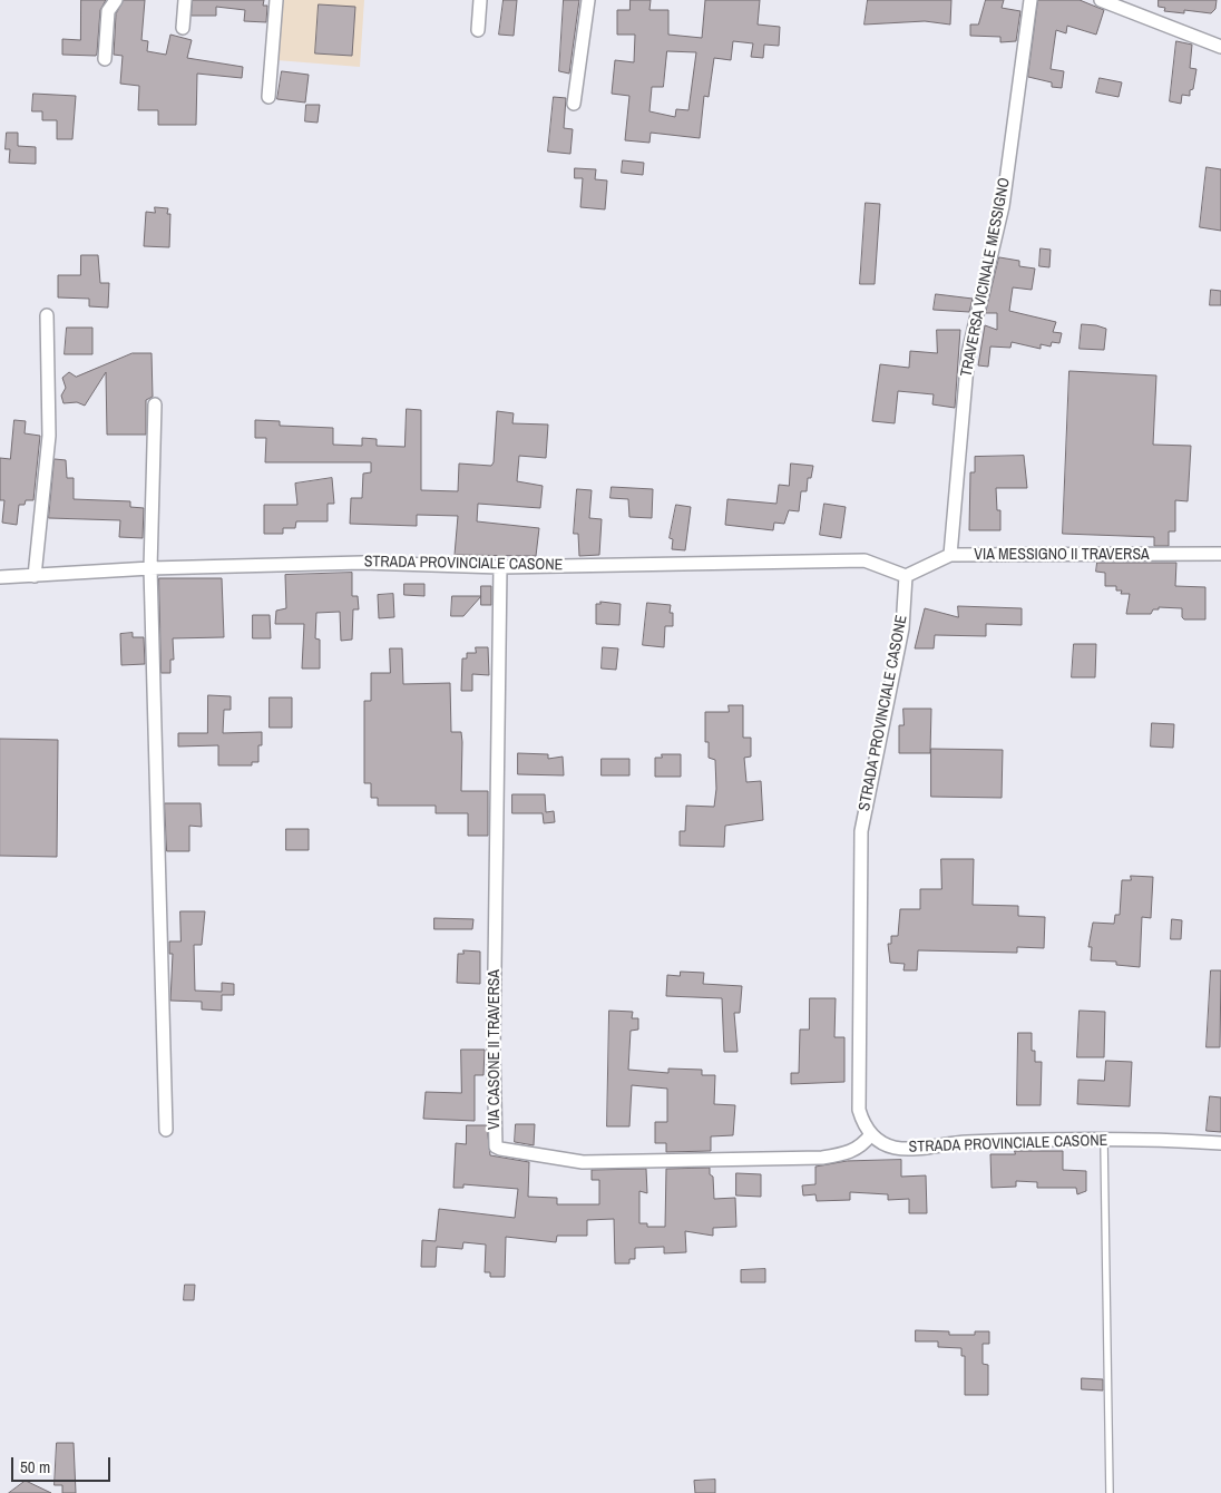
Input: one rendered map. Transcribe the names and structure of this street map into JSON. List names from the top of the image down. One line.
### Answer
{"streets":{"street":["TRAVERSA VICINALE MESSIGNO","VIA MESSIGNO II TRAVERSA","STRADA PROVINCIALE CASONE","VIA CASONE II TRAVERSA"]},"crossings":[["TRAVERSA VICINALE MESSIGNO","VIA MESSIGNO II TRAVERSA"],["VIA MESSIGNO II TRAVERSA","STRADA PROVINCIALE CASONE"],["STRADA PROVINCIALE CASONE","VIA CASONE II TRAVERSA"]],"scale_bar":"50 m"}
